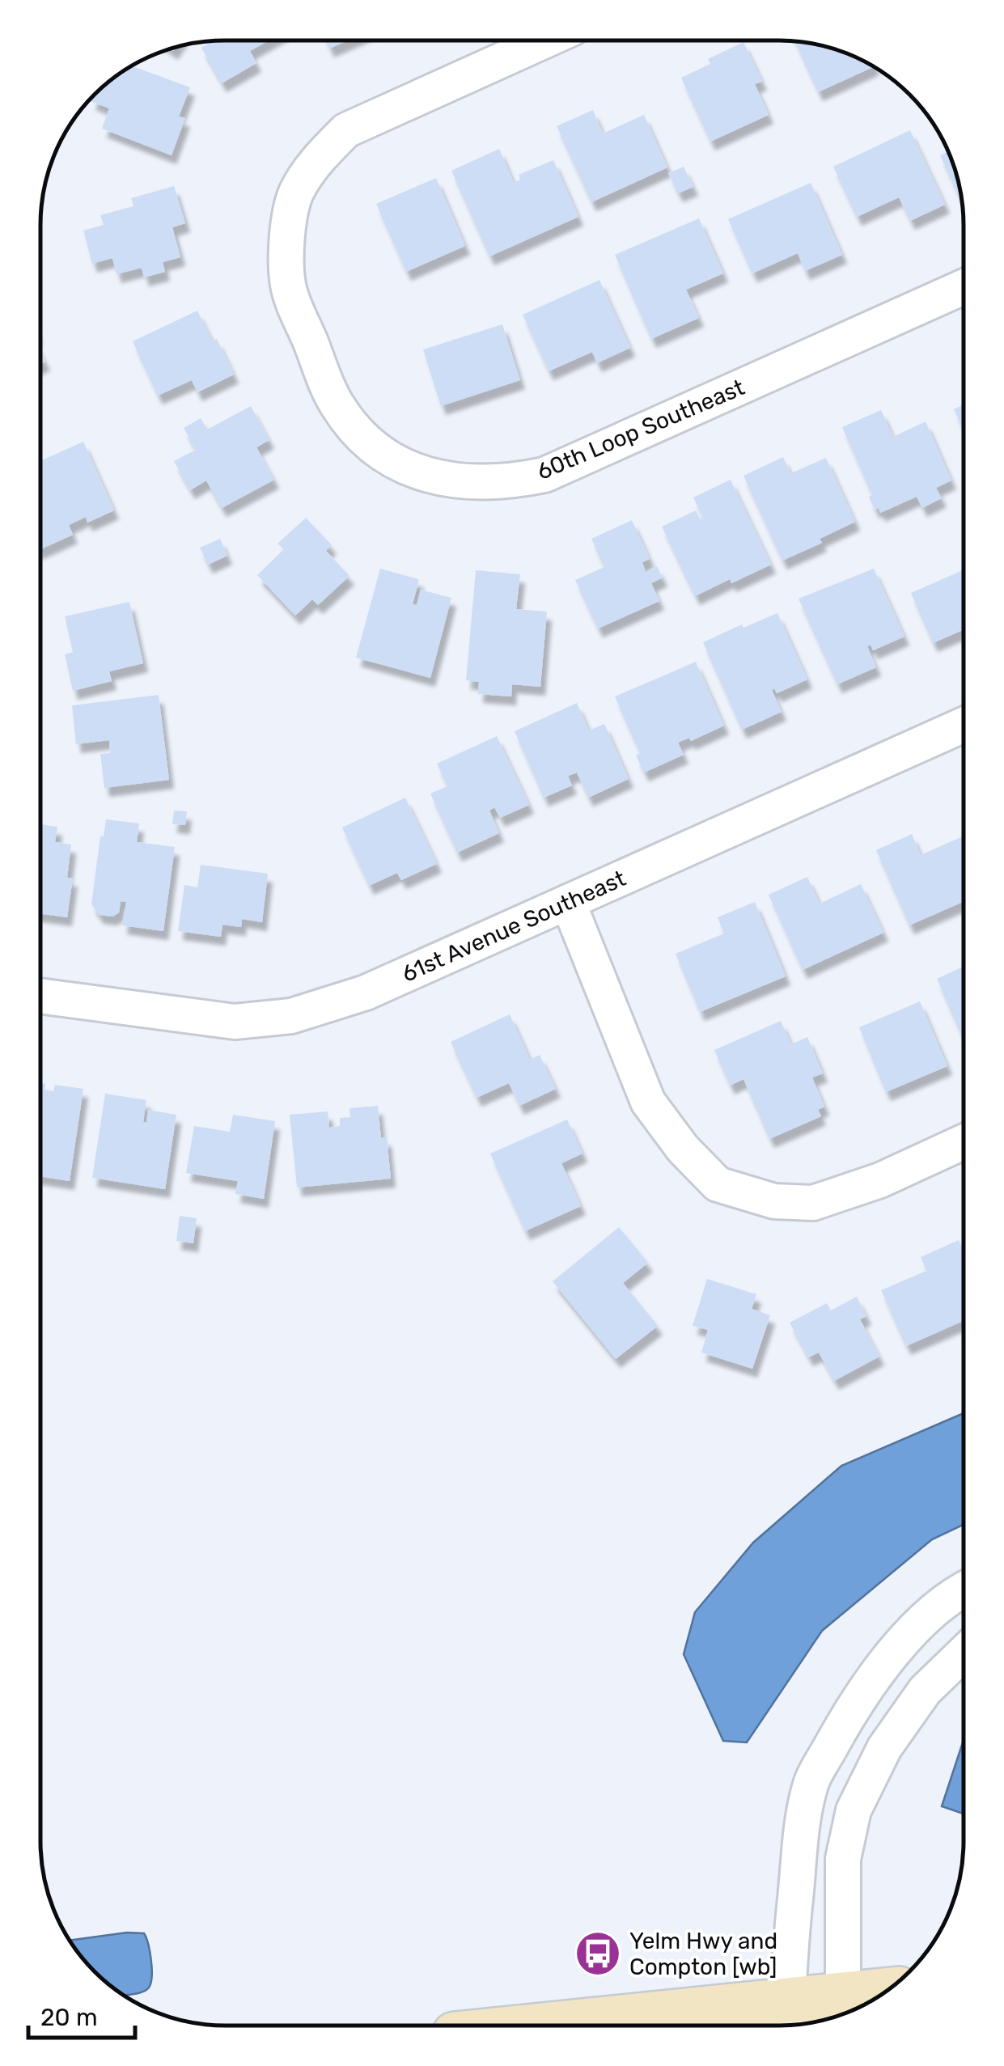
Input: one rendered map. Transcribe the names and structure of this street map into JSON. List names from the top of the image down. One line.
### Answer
{"streets":{"street":["60th Loop Southeast","61st Avenue Southeast"]},"places":{"bus stop":["Yelm Hwy and Compton [wb]"]},"scale_bar":"20 m"}
